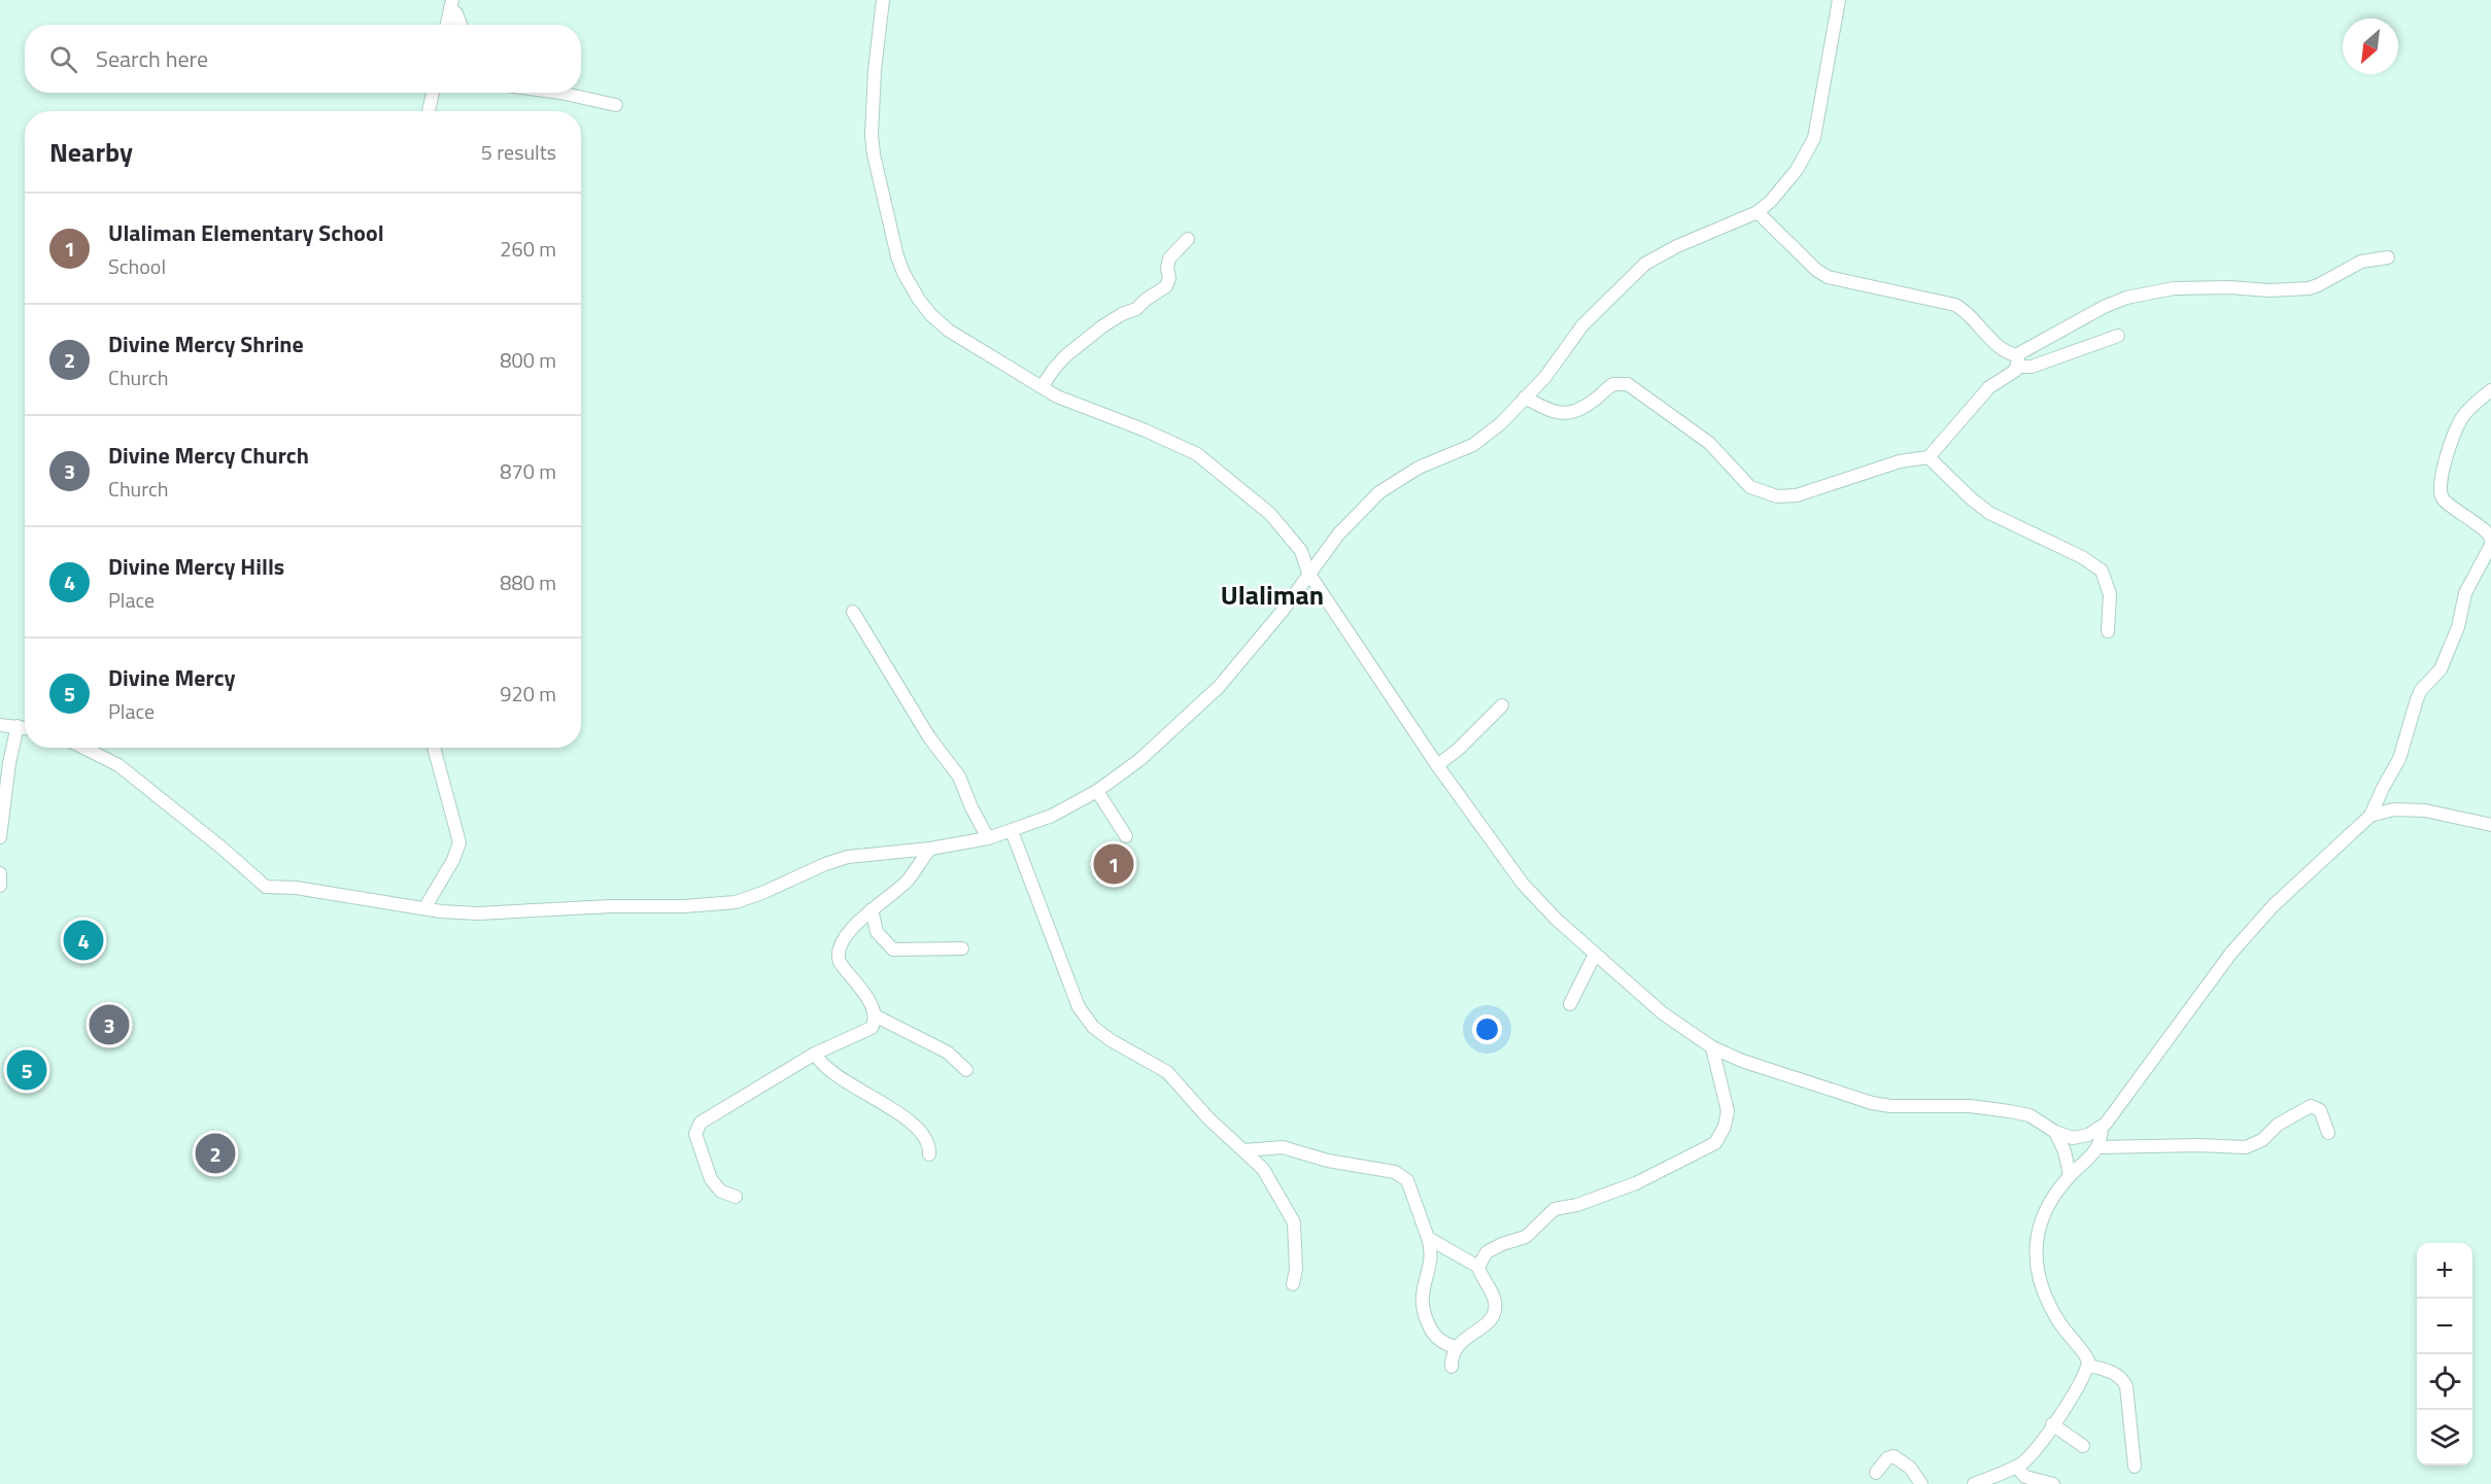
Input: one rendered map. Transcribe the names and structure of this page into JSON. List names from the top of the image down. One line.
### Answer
{"districts":["Ulaliman"],"north":"bottom left","page":{"search":"Search here","heading":["Nearby","5 results"],"list":[{"mark":"1","name":"Ulaliman Elementary School","note":"School","value":"260 m"},{"mark":"2","name":"Divine Mercy Shrine","note":"Church","value":"800 m"},{"mark":"3","name":"Divine Mercy Church","note":"Church","value":"870 m"},{"mark":"4","name":"Divine Mercy Hills","note":"Place","value":"880 m"},{"mark":"5","name":"Divine Mercy","note":"Place","value":"920 m"}],"pins":["1","4","3","5","2"],"map_buttons":["+","−"]}}
